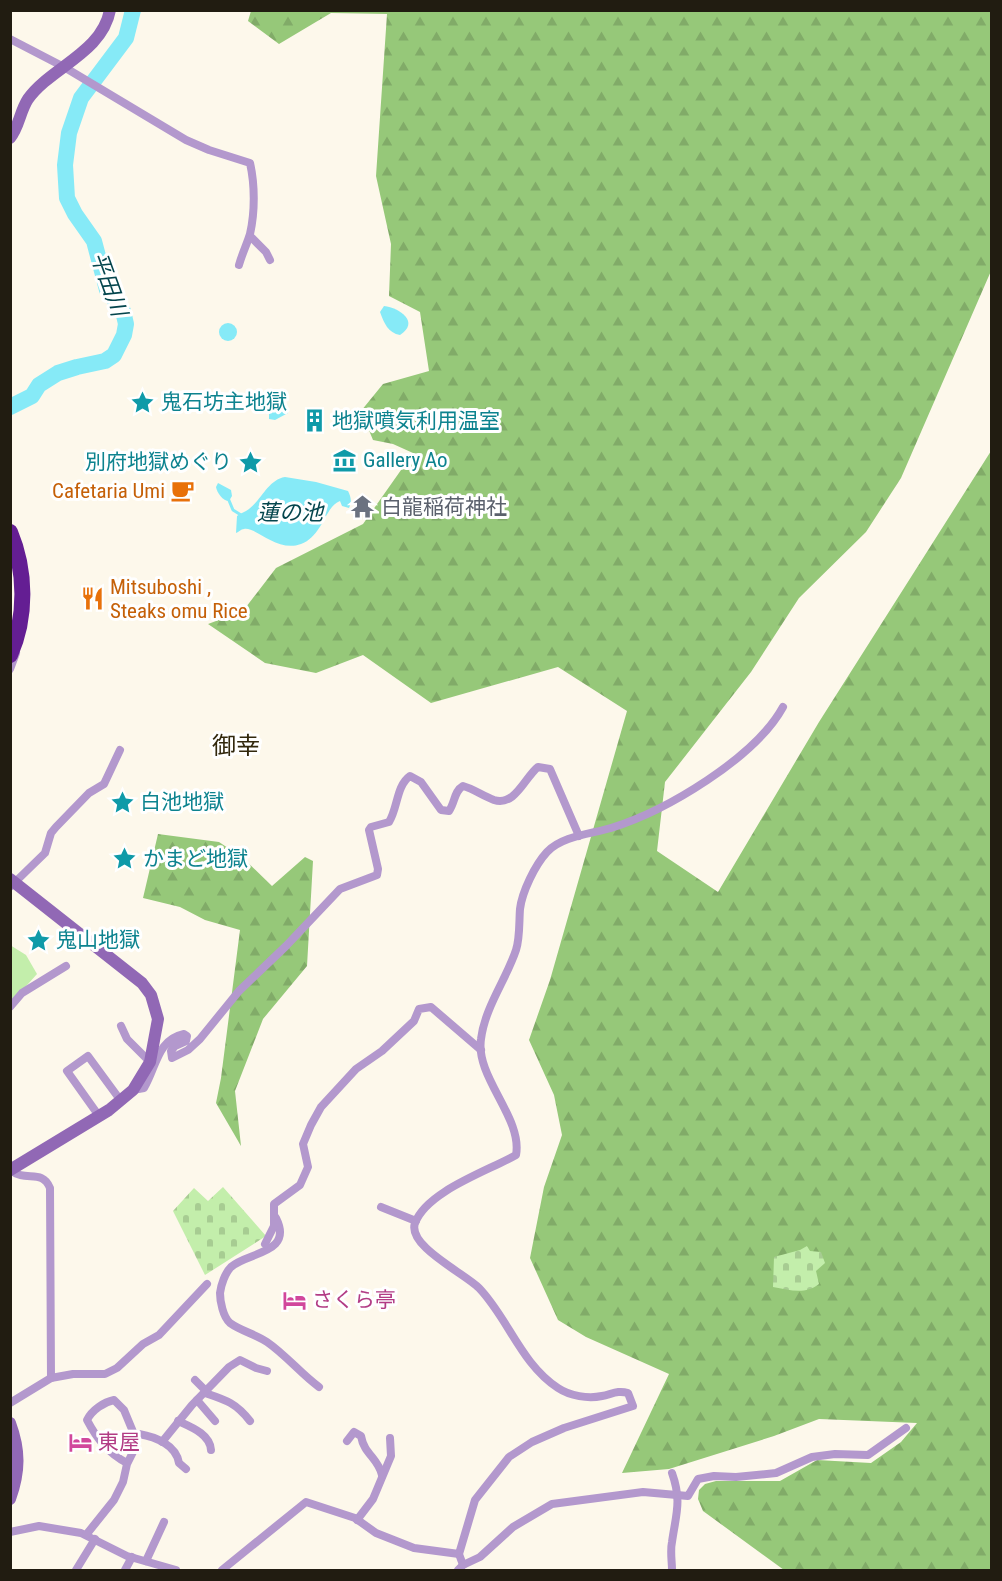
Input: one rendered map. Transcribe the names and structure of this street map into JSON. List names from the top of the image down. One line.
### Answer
{"districts":["御幸"],"water":["平田川","蓮の池"],"places":{"place":["鬼石坊主地獄","別府地獄めぐり","白池地獄","かまど地獄","鬼山地獄"],"building":["地獄噴気利用温室"],"museum":["Gallery Ao"],"cafe":["Cafetaria Umi"],"temple":["白龍稲荷神社"],"restaurant":["Mitsuboshi , Steaks omu Rice"],"hotel":["さくら亭","東屋"]}}
